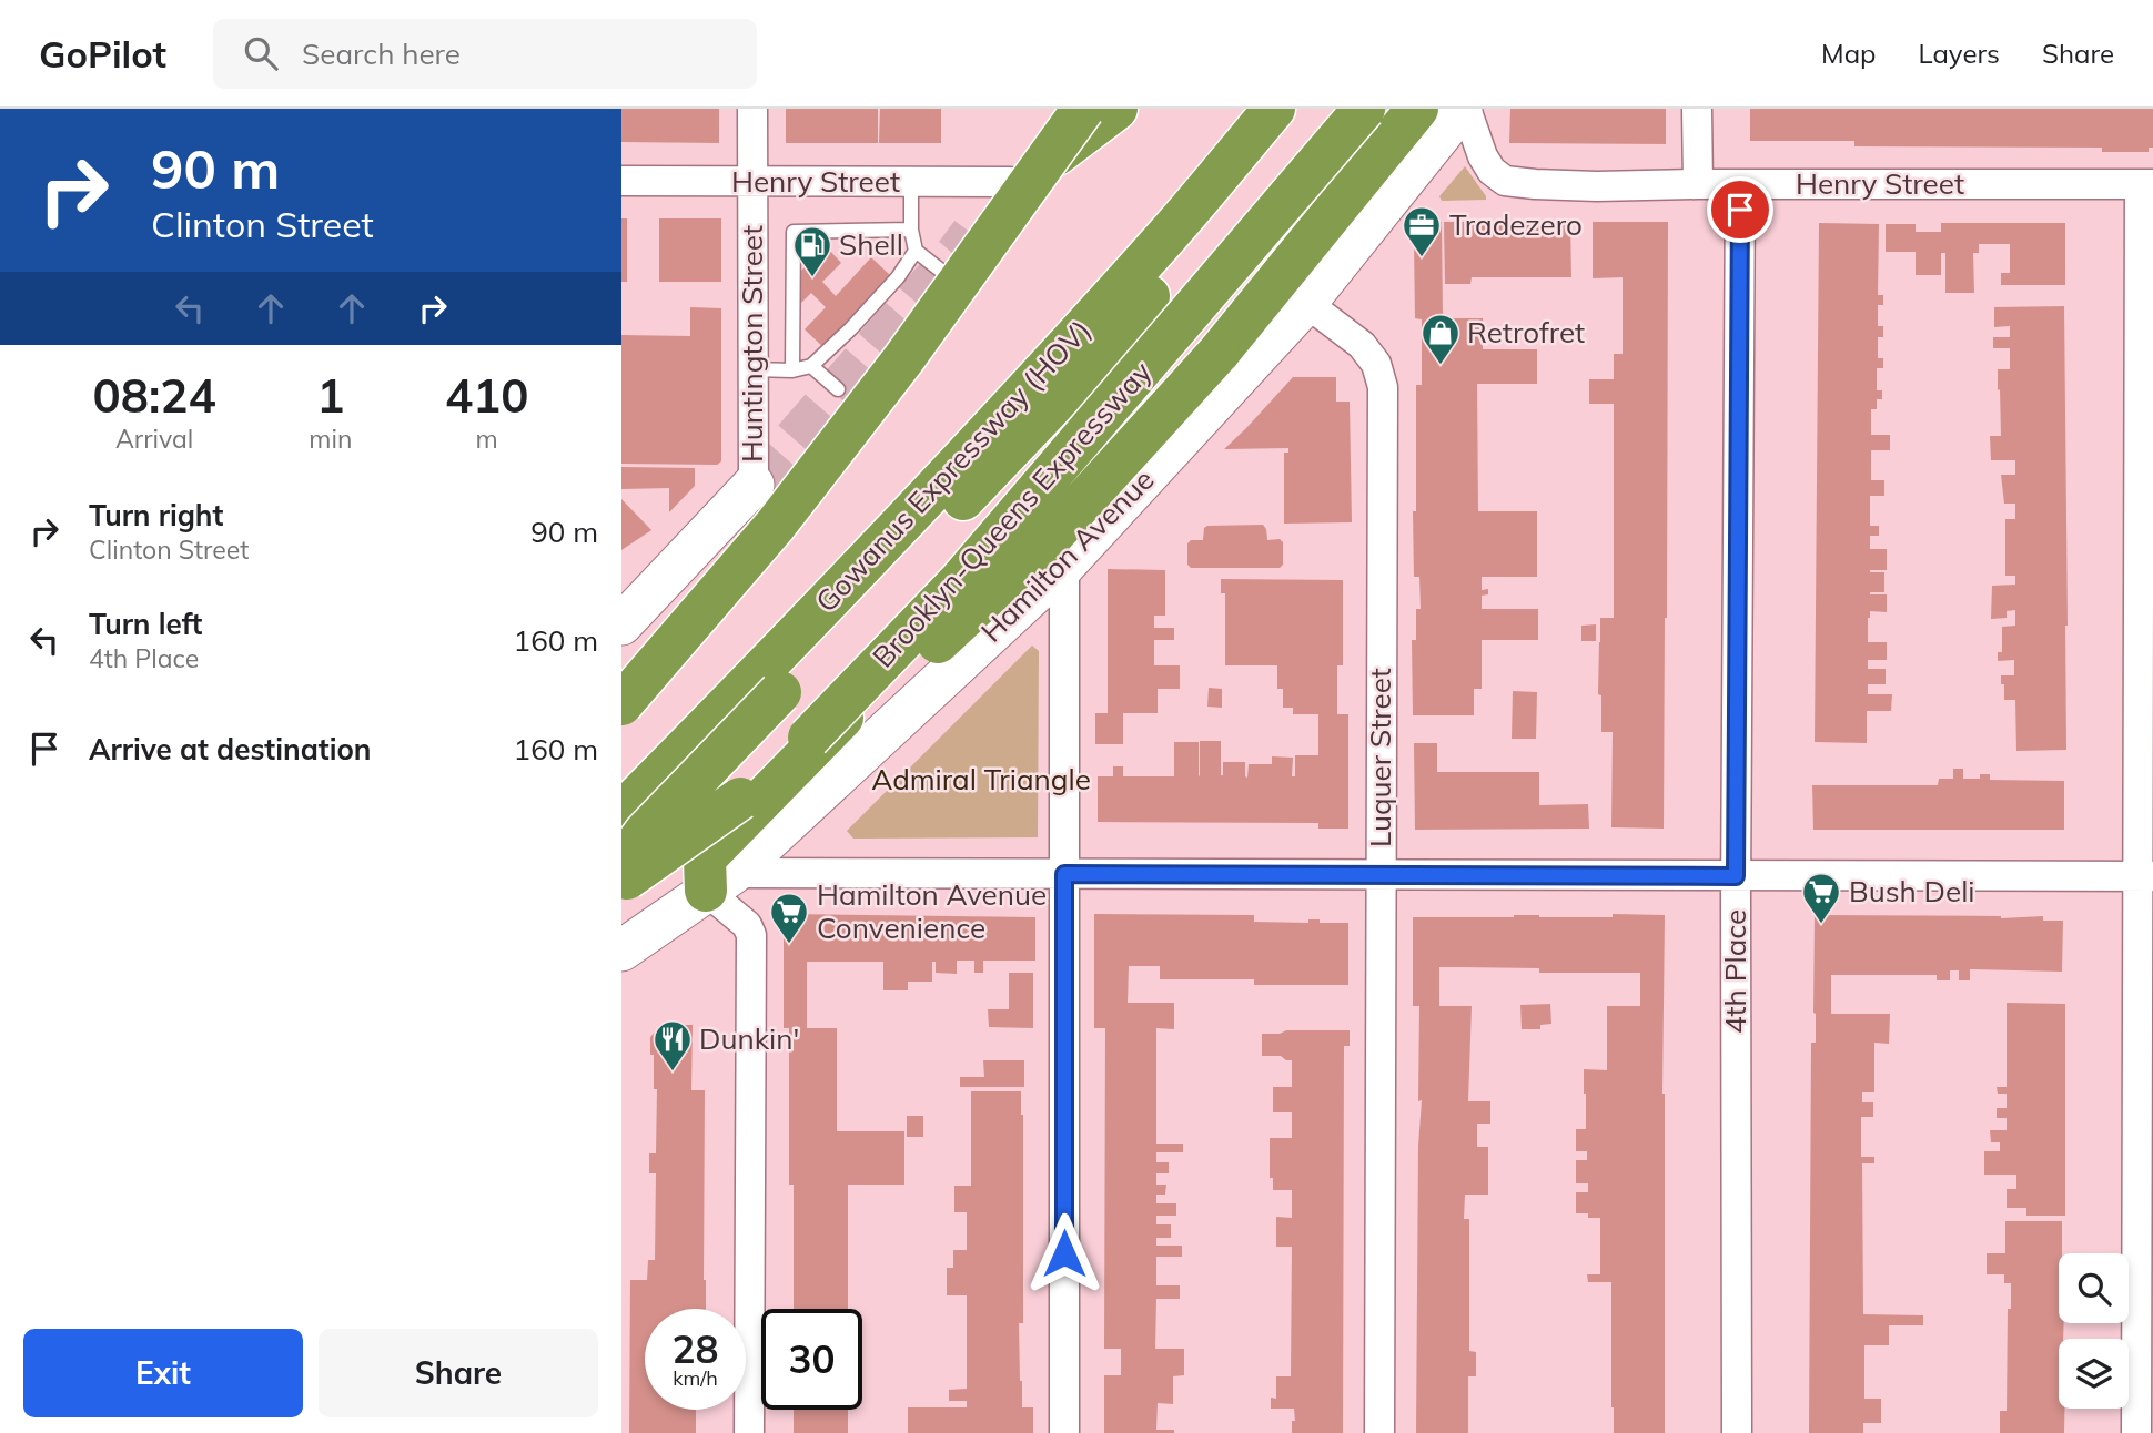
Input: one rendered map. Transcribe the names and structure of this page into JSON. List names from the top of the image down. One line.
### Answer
{"streets":{"highway":["Gowanus Expressway (HOV)","Brooklyn-Queens Expressway"],"main road":["Hamilton Avenue"],"street":["Henry Street","Huntington Street","Luquer Street","4th Place"]},"crossings":[["Henry Street","Huntington Street"],["Henry Street","Hamilton Avenue"],["Henry Street","4th Place"],["Hamilton Avenue","Luquer Street"]],"parks":["Admiral Triangle"],"places":{"office":["Tradezero"],"fuel station":["Shell"],"shop":["Retrofret"],"supermarket":["Bush Deli","Hamilton Avenue Convenience"],"restaurant":["Dunkin'"]},"page":{"header":"GoPilot","search":"Search here","nav":["Map","Layers","Share"],"turn":["90 m","Clinton Street"],"eta":["08:24","Arrival","1","min","410","m"],"list":[{"name":"Turn right","note":"Clinton Street","value":"90 m"},{"name":"Turn left","note":"4th Place","value":"160 m"},{"name":"Arrive at destination","value":"160 m"}],"speed":"28 km/h","limit":"30","buttons":["Exit","Share"]}}
